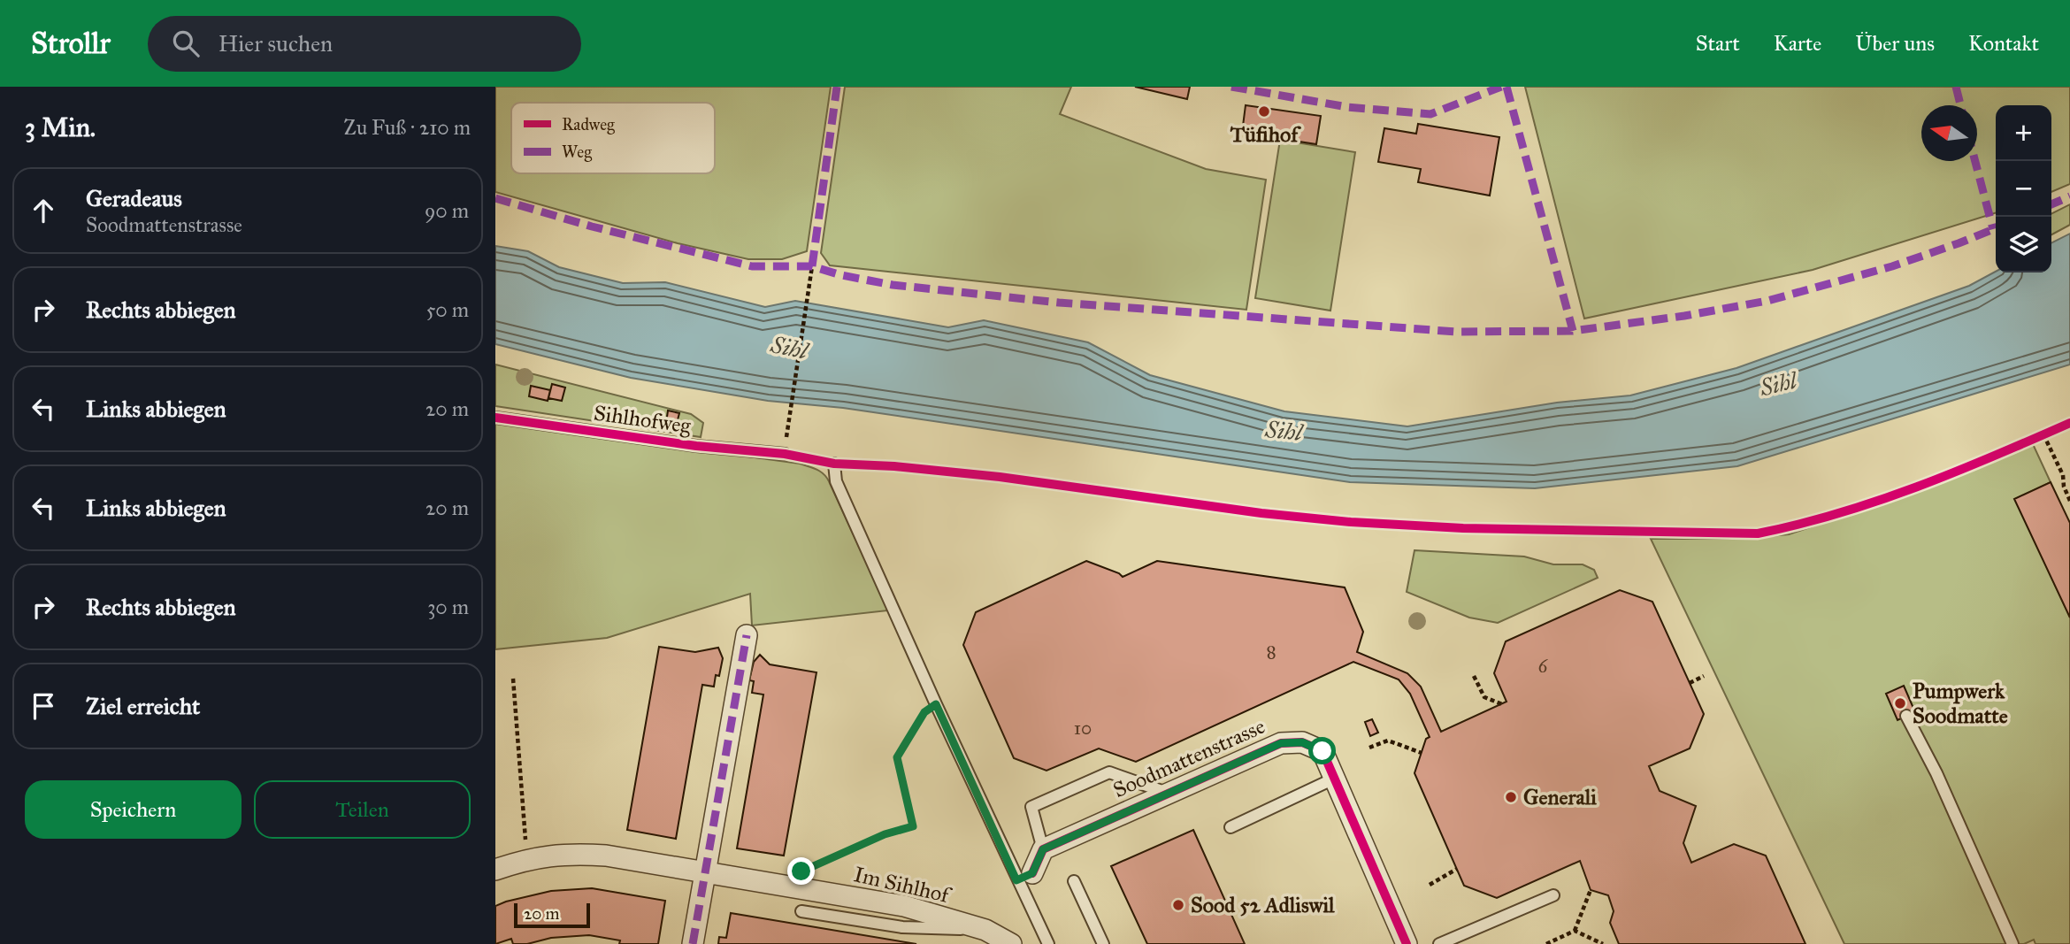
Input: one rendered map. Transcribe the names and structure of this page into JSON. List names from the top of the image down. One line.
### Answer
{"streets":{"street":["Soodmattenstrasse","Im Sihlhof"],"lane":["Sihlhofweg"]},"water":["Sihl"],"places":["Tüfihof","Pumpwerk Soodmatte","Generali","Sood 52 Adliswil"],"house_numbers":["8","6","10"],"legend":["Radweg","Weg"],"scale_bar":"20 m","north":"left","page":{"header":"Strollr","search":"Hier suchen","nav":["Start","Karte","Über uns","Kontakt"],"heading":["3 Min.","Zu Fuß · 210 m"],"map_buttons":["+","−"],"list":[["Geradeaus","Soodmattenstrasse","90 m"],["Rechts abbiegen","50 m"],["Links abbiegen","20 m"],["Links abbiegen","20 m"],["Rechts abbiegen","30 m"],"Ziel erreicht"],"buttons":["Speichern","Teilen"],"scale":"20 m"}}
